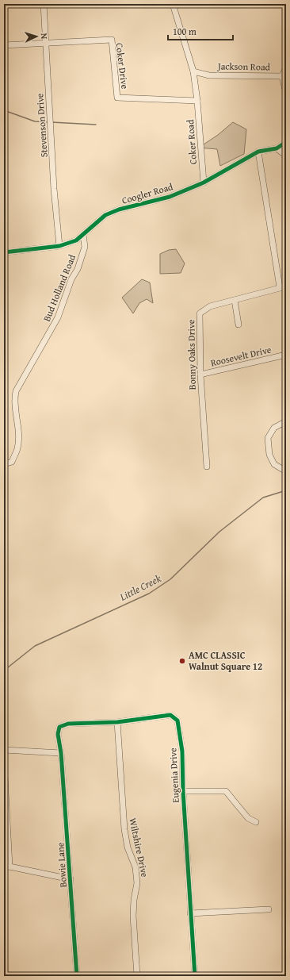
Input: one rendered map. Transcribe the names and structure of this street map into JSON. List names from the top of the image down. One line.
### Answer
{"streets":{"street":["Coker Drive","Jackson Road","Stevenson Drive","Coker Road","Coogler Road","Bud Holland Road","Bonny Oaks Drive","Roosevelt Drive","Eugenia Drive","Wiltshire Drive","Bowie Lane"]},"crossings":[["Coker Drive","Stevenson Drive"],["Coker Drive","Coker Road"],["Stevenson Drive","Coogler Road"],["Coker Road","Coogler Road"],["Coogler Road","Bud Holland Road"],["Bonny Oaks Drive","Roosevelt Drive"],["Eugenia Drive","Wiltshire Drive"],["Eugenia Drive","Bowie Lane"]],"water":["Little Creek"],"places":["AMC CLASSIC Walnut Square 12"],"scale_bar":"100 m","north":"right"}
